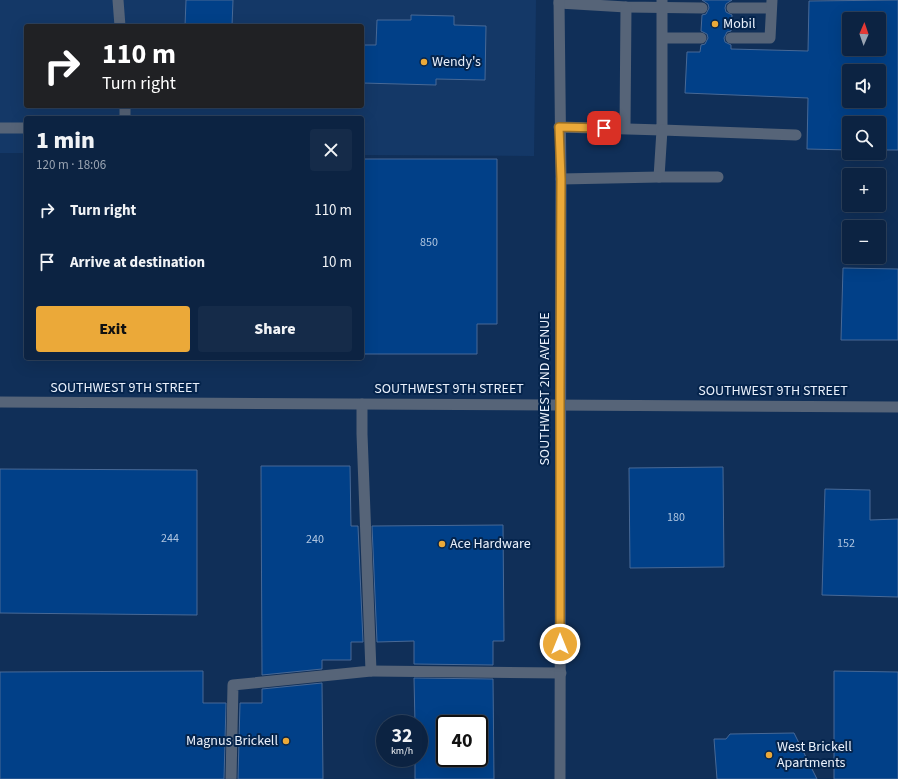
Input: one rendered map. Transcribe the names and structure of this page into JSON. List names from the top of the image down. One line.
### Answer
{"streets":{"street":["SOUTHWEST 9TH STREET","SOUTHWEST 2ND AVENUE"]},"crossings":[["SOUTHWEST 9TH STREET","SOUTHWEST 2ND AVENUE"]],"places":["Mobil","Wendy's","Ace Hardware","Magnus Brickell","West Brickell Apartments"],"house_numbers":["850","180","244","240","152"],"north":"top","page":{"map_buttons":["+","−"],"turn":["110 m","Turn right"],"heading":["1 min","120 m · 18:06"],"list":[{"name":"Turn right","value":"110 m"},{"name":"Arrive at destination","value":"10 m"}],"buttons":["Exit","Share"],"speed":"32 km/h","limit":"40"}}
